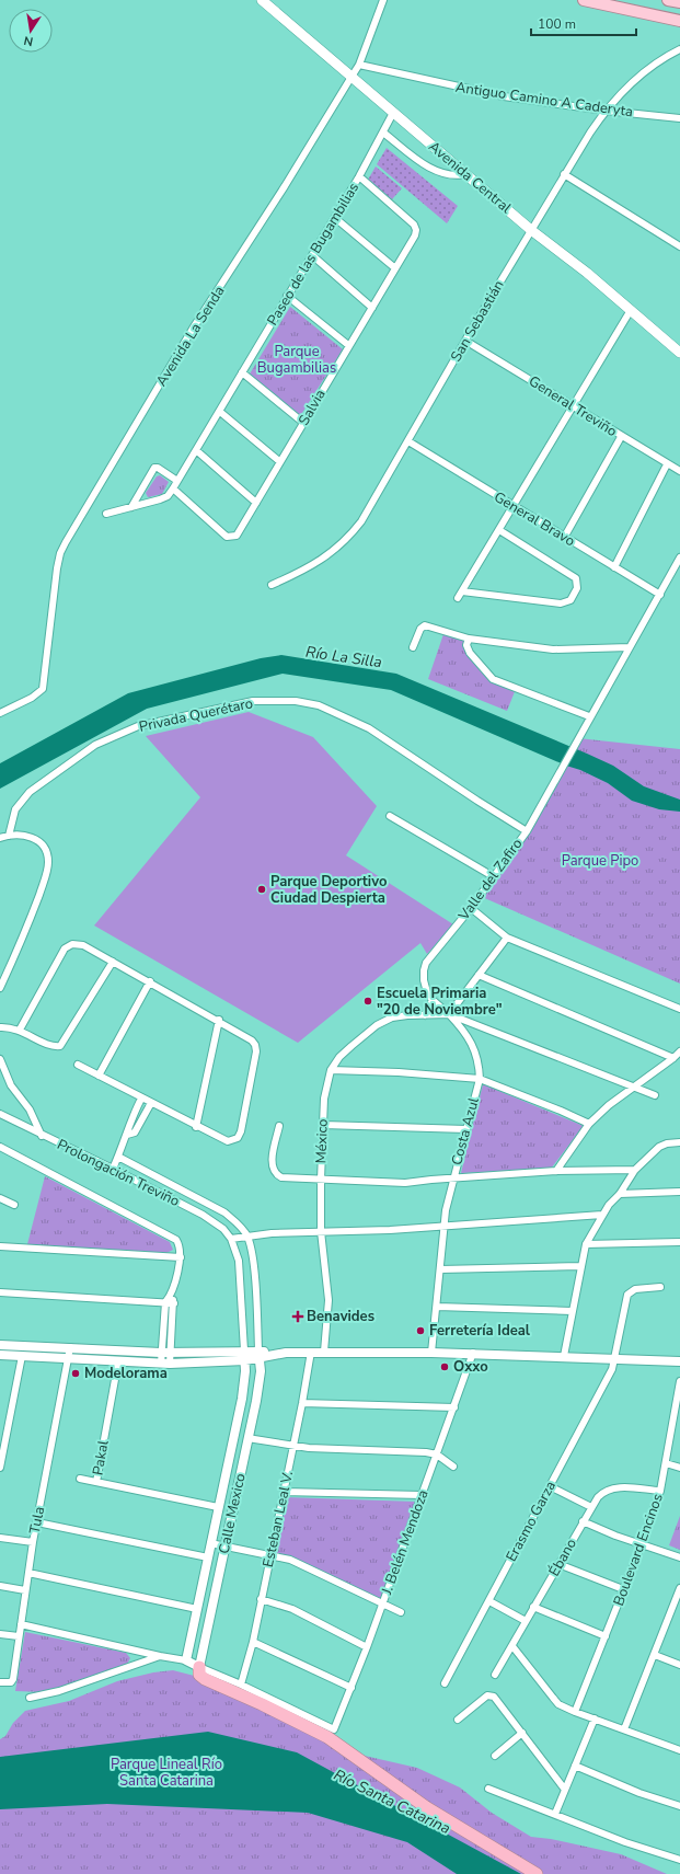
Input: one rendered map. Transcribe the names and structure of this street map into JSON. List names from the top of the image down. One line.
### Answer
{"streets":{"main road":["Avenida Central"],"street":["Antiguo Camino A Caderyta","Paseo de las Bugambilias","San Sebastián","Avenida La Senda","General Treviño","Salvia","General Bravo","Privada Querétaro","Valle del Zafiro","Costa Azul","México","Prolongación Treviño","Pakal","Calle Mexico","Esteban Leal V.","Tula","Erasmo Garza","J. Belén Mendoza","Boulevard Encinos","Ébano"]},"crossings":[["Antiguo Camino A Caderyta","San Sebastián"],["Antiguo Camino A Caderyta","Avenida La Senda"],["Avenida Central","Paseo de las Bugambilias"],["Avenida Central","San Sebastián"],["Avenida Central","Avenida La Senda"],["Paseo de las Bugambilias","Salvia"],["San Sebastián","General Treviño"],["San Sebastián","General Bravo"],["General Bravo","Valle del Zafiro"],["Privada Querétaro","Valle del Zafiro"],["Valle del Zafiro","Costa Azul"],["Valle del Zafiro","México"],["Costa Azul","México"],["Prolongación Treviño","Calle Mexico"],["Pakal","Calle Mexico"],["Boulevard Encinos","Ébano"]],"water":["Río La Silla","Río Santa Catarina"],"parks":["Parque Bugambilias","Parque Pipo","Parque Lineal Río Santa Catarina"],"places":{"other":["Parque Deportivo Ciudad Despierta","Escuela Primaria \"20 de Noviembre\"","Ferretería Ideal","Oxxo","Modelorama"],"health":["Benavides"]},"scale_bar":"100 m","north":"bottom"}
